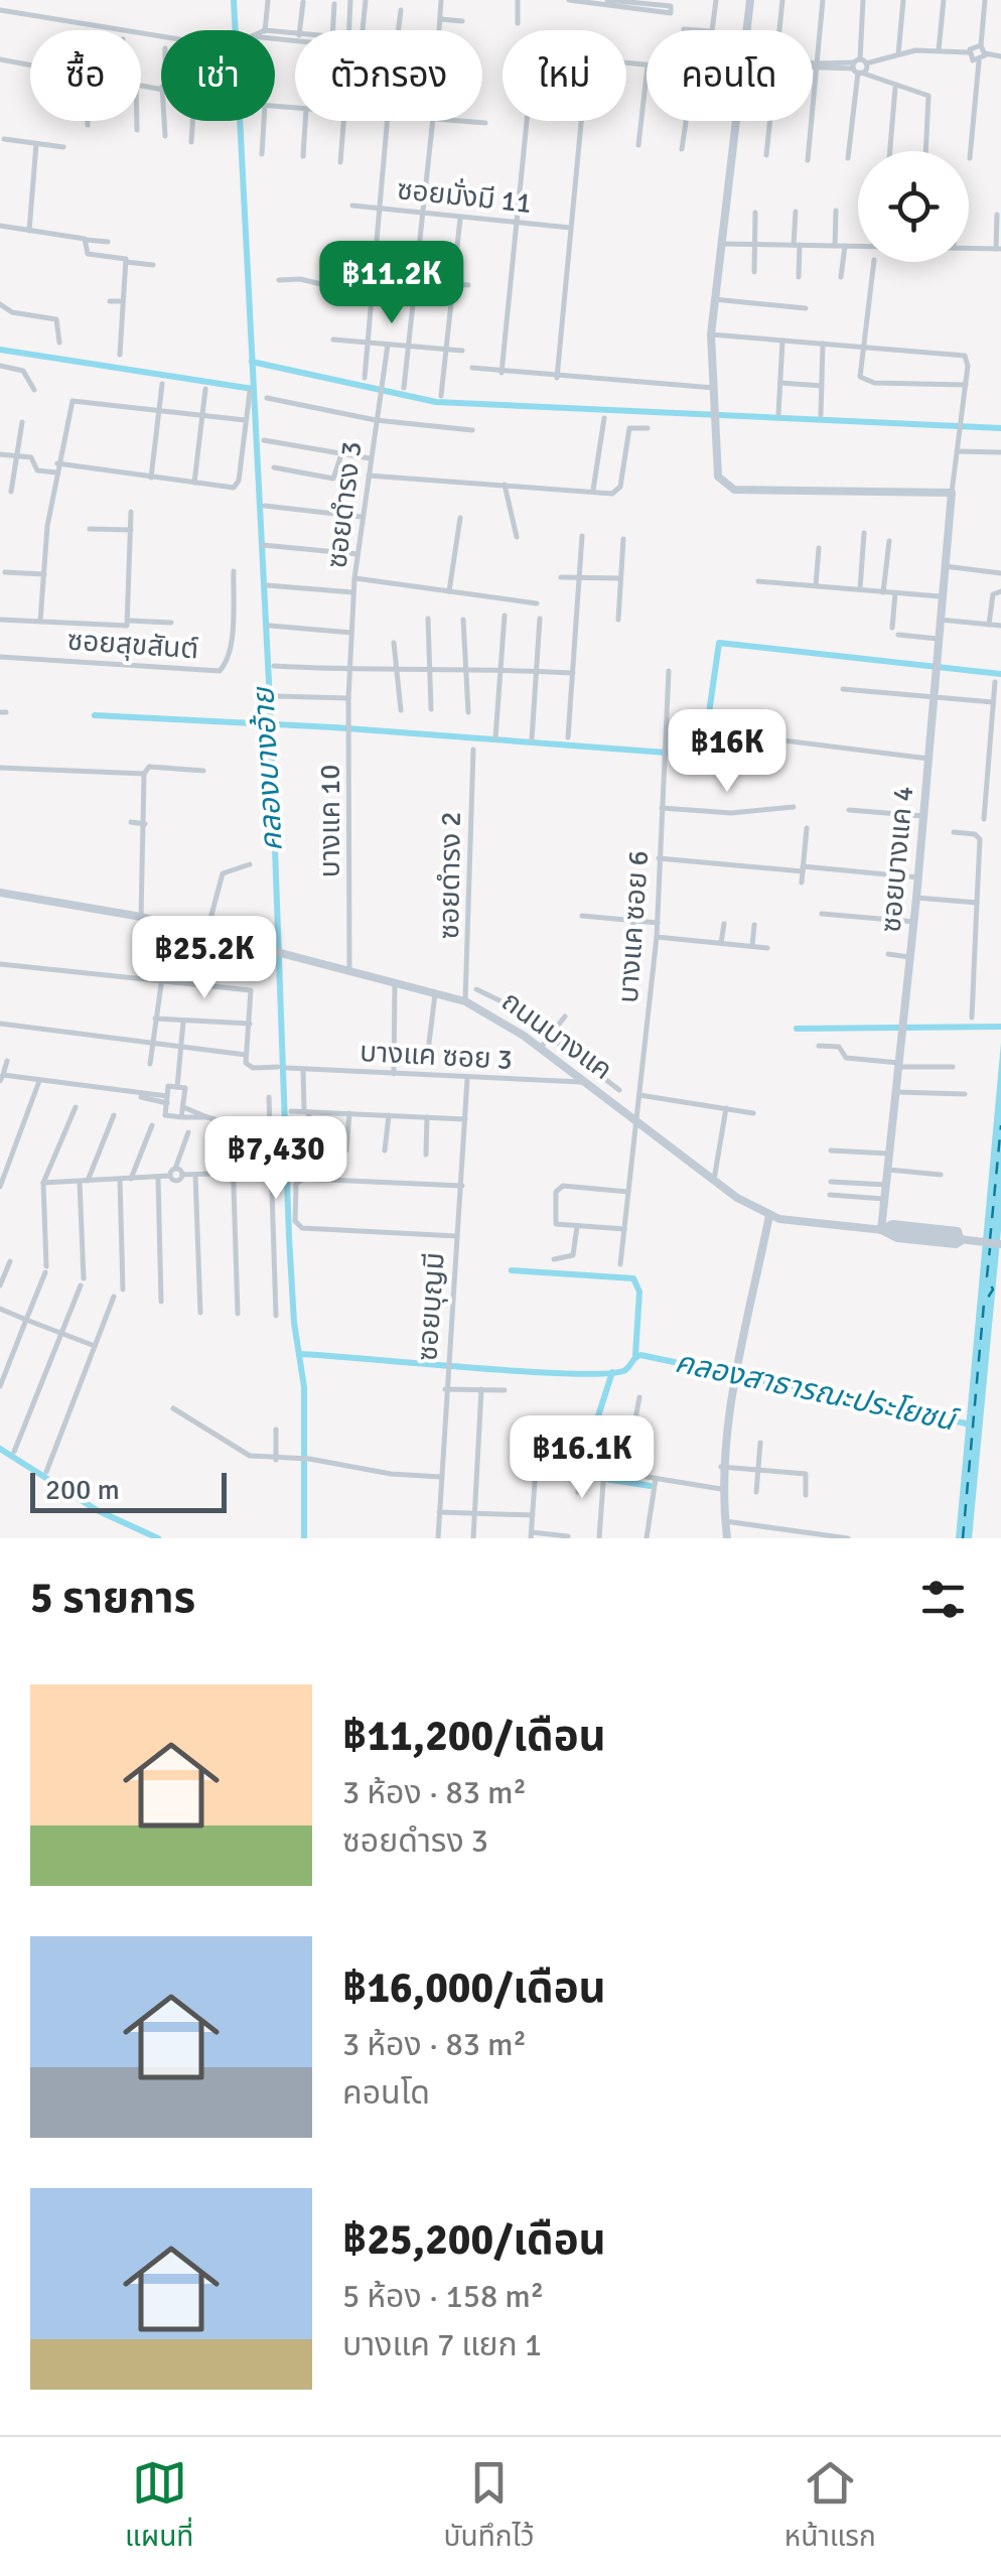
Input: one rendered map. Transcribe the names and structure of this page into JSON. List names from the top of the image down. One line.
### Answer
{"streets":{"street":["ซอยมั่งมี 11","ซอยดำรง 3","ซอยสุขสันต์","บางแค 10","ซอยบางแค 4","ซอยดำรง 2","บางแค ซอย 6","ถนนบางแค","บางแค ซอย 3","ซอยบุญมี"]},"crossings":[["ซอยดำรง 3","บางแค 10"],["บางแค 10","ถนนบางแค"],["ซอยบางแค 4","ถนนบางแค"],["ซอยดำรง 2","ถนนบางแค"],["บางแค ซอย 6","ถนนบางแค"],["ถนนบางแค","บางแค ซอย 3"],["บางแค ซอย 3","ซอยบุญมี"]],"water":["คลองบางอ้าย","คลองสาธารณะประโยชน์"],"scale_bar":"200 m","page":{"chip":["ซื้อ","เช่า","ตัวกรอง","ใหม่","คอนโด"],"price":["฿11.2K","฿16K","฿25.2K","฿7,430","฿16.1K"],"scale":"200 m","heading":"5 รายการ","list":[{"name":"฿11,200/เดือน","note":"3 ห้อง · 83 m² · ซอยดำรง 3"},{"name":"฿16,000/เดือน","note":"3 ห้อง · 83 m² · คอนโด"},{"name":"฿25,200/เดือน","note":"5 ห้อง · 158 m² · บางแค 7 แยก 1"}],"tabs":["แผนที่","บันทึกไว้","หน้าแรก"]}}
